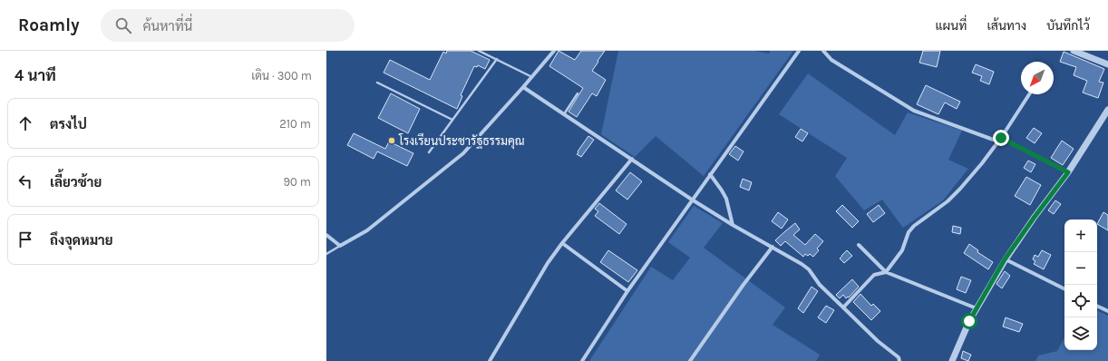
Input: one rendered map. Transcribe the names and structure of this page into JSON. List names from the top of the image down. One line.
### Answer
{"places":["โรงเรียนประชารัฐธรรมคุณ"],"north":"bottom left","page":{"header":"Roamly","search":"ค้นหาที่นี่","nav":["แผนที่","เส้นทาง","บันทึกไว้"],"heading":["4 นาที","เดิน · 300 m"],"list":[["ตรงไป","210 m"],["เลี้ยวซ้าย","90 m"],"ถึงจุดหมาย"],"map_buttons":["+","−"]}}
